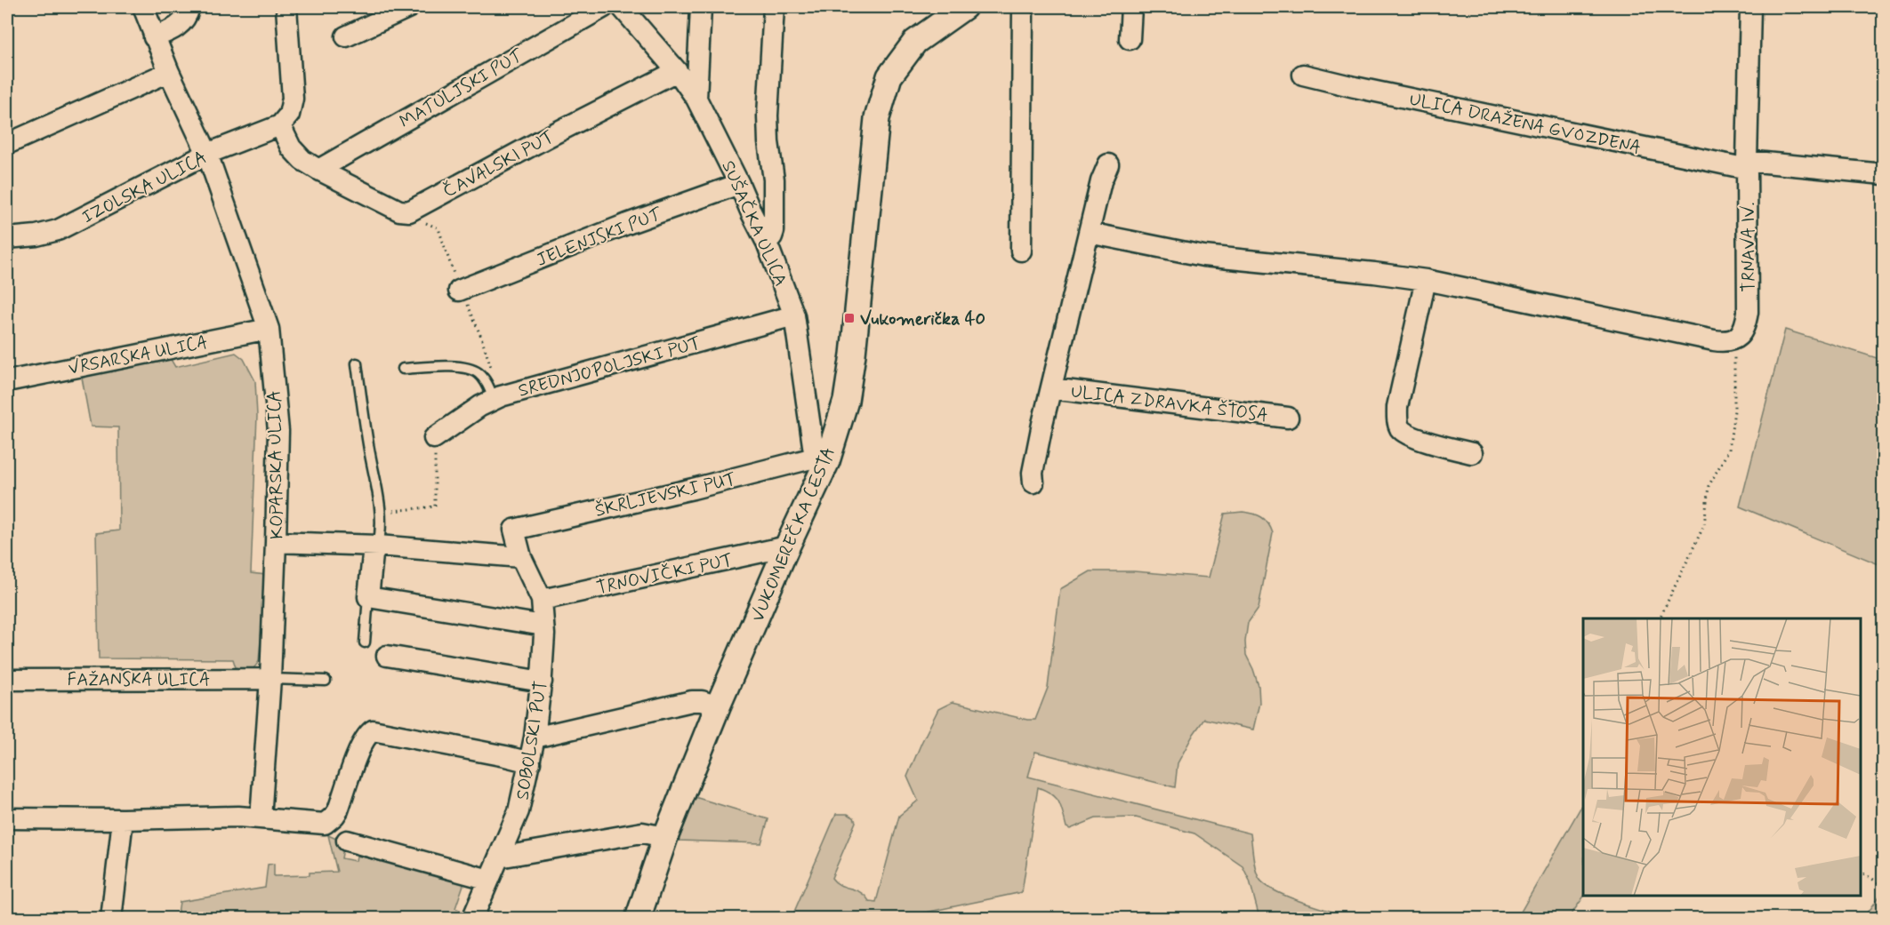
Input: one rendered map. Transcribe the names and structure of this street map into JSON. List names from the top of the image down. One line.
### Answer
{"streets":{"street":["MATULJSKI PUT","ULICA DRAŽENA GVOZDENA","ČAVALSKI PUT","IZOLSKA ULICA","SUŠAČKA ULICA","JELENJSKI PUT","TRNAVA IV.","VRSARSKA ULICA","SREDNJOPOLJSKI PUT","ULICA ZDRAVKA ŠTOSA","KOPARSKA ULICA","ŠKRLJEVSKI PUT","VUKOMEREČKA CESTA","TRNOVIČKI PUT","FAŽANSKA ULICA","SOBOLSKI PUT"]},"crossings":[["MATULJSKI PUT","ČAVALSKI PUT"],["ULICA DRAŽENA GVOZDENA","TRNAVA IV."],["ČAVALSKI PUT","SUŠAČKA ULICA"],["IZOLSKA ULICA","KOPARSKA ULICA"],["SUŠAČKA ULICA","JELENJSKI PUT"],["SUŠAČKA ULICA","SREDNJOPOLJSKI PUT"],["SUŠAČKA ULICA","ŠKRLJEVSKI PUT"],["SUŠAČKA ULICA","VUKOMEREČKA CESTA"],["VRSARSKA ULICA","KOPARSKA ULICA"],["KOPARSKA ULICA","FAŽANSKA ULICA"],["ŠKRLJEVSKI PUT","VUKOMEREČKA CESTA"],["ŠKRLJEVSKI PUT","SOBOLSKI PUT"],["VUKOMEREČKA CESTA","TRNOVIČKI PUT"],["TRNOVIČKI PUT","SOBOLSKI PUT"]],"places":{"transit":["Vukomerička 40"]}}
